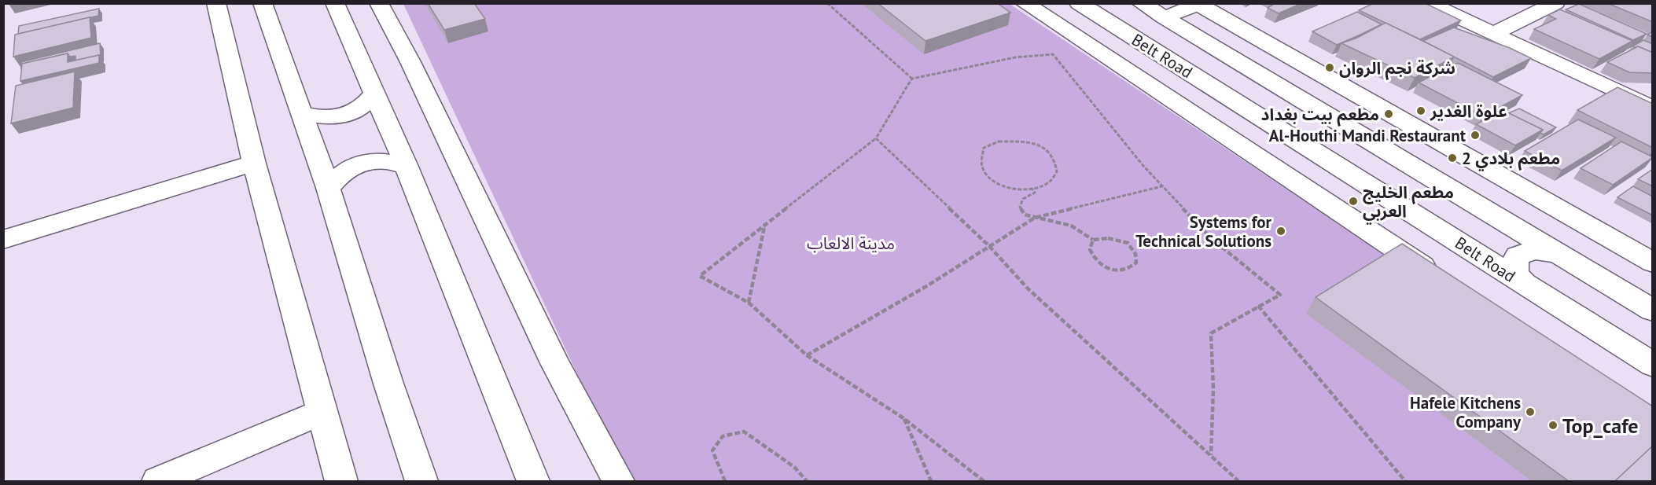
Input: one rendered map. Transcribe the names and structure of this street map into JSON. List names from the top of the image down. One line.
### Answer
{"streets":{"street":["Belt Road"]},"parks":["مدينة الالعاب"],"places":["شركة نجم الروان","علوة الغدير","مطعم بيت بغداد","Al-Houthi Mandi Restaurant","مطعم بلادي 2","مطعم الخليج العربي","Systems for Technical Solutions","Hafele Kitchens Company","Top_cafe"]}
